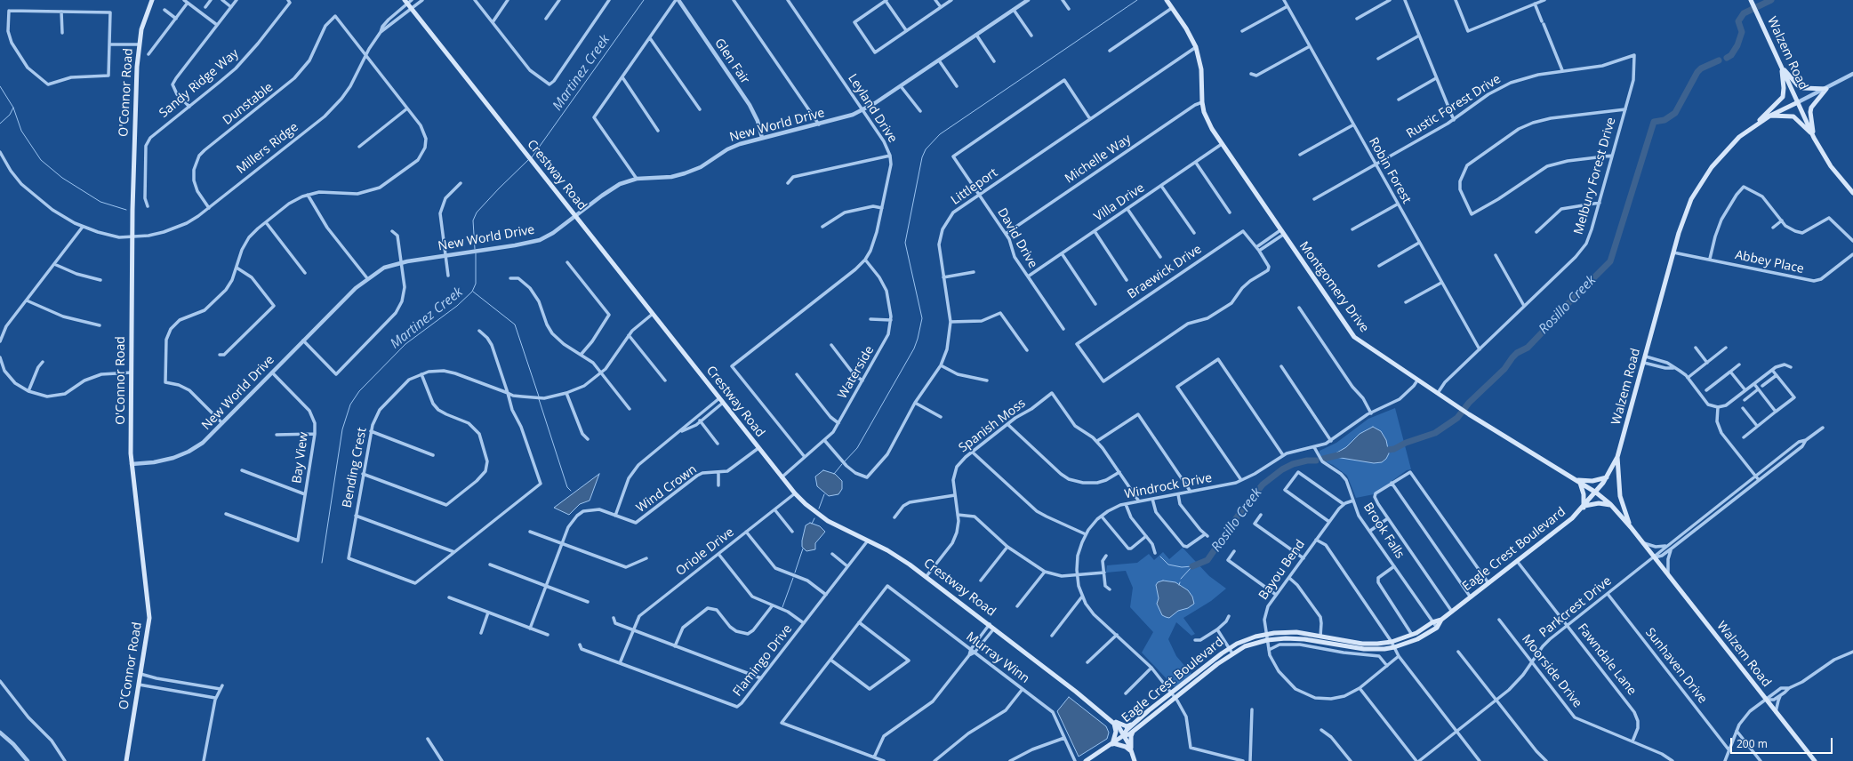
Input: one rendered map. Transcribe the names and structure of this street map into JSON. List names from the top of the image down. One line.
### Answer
{"streets":{"main road":["Walzem Road","O'Connor Road","Crestway Road","Montgomery Drive","Eagle Crest Boulevard"],"street":["Glen Fair","Sandy Ridge Way","Dunstable","Rustic Forest Drive","Leyland Drive","New World Drive","Millers Ridge","Michelle Way","Robin Forest","Melbury Forest Drive","Littleport","Villa Drive","David Drive","Abbey Place","Braewick Drive","Waterside","Spanish Moss","Bay View","Bending Crest","Windrock Drive","Wind Crown","Brook Falls","Oriole Drive","Bayou Bend","Parkcrest Drive","Murray Winn","Fawndale Lane","Flamingo Drive","Sunhaven Drive","Moorside Drive"]},"crossings":[["Walzem Road","Abbey Place"],["Walzem Road","Montgomery Drive"],["Walzem Road","Eagle Crest Boulevard"],["Walzem Road","Parkcrest Drive"],["Glen Fair","New World Drive"],["O'Connor Road","New World Drive"],["O'Connor Road","Millers Ridge"],["Dunstable","Millers Ridge"],["Rustic Forest Drive","Robin Forest"],["Rustic Forest Drive","Melbury Forest Drive"],["Leyland Drive","New World Drive"],["Leyland Drive","Waterside"],["New World Drive","Crestway Road"],["New World Drive","Bay View"],["Millers Ridge","Crestway Road"],["Michelle Way","David Drive"],["Michelle Way","Montgomery Drive"],["Robin Forest","Melbury Forest Drive"],["Crestway Road","Waterside"],["Crestway Road","Spanish Moss"],["Crestway Road","Bending Crest"],["Crestway Road","Wind Crown"],["Crestway Road","Eagle Crest Boulevard"],["Crestway Road","Oriole Drive"],["Crestway Road","Flamingo Drive"],["Melbury Forest Drive","Montgomery Drive"],["Littleport","David Drive"],["Littleport","Montgomery Drive"],["Littleport","Waterside"],["Villa Drive","David Drive"],["Villa Drive","Montgomery Drive"],["Montgomery Drive","Windrock Drive"],["Montgomery Drive","Eagle Crest Boulevard"],["Windrock Drive","Brook Falls"],["Windrock Drive","Eagle Crest Boulevard"],["Brook Falls","Eagle Crest Boulevard"],["Brook Falls","Bayou Bend"],["Eagle Crest Boulevard","Bayou Bend"],["Eagle Crest Boulevard","Fawndale Lane"],["Oriole Drive","Flamingo Drive"],["Parkcrest Drive","Fawndale Lane"],["Parkcrest Drive","Sunhaven Drive"],["Parkcrest Drive","Moorside Drive"],["Fawndale Lane","Moorside Drive"]],"water":["Martinez Creek","Rosillo Creek"],"scale_bar":"200 m"}
